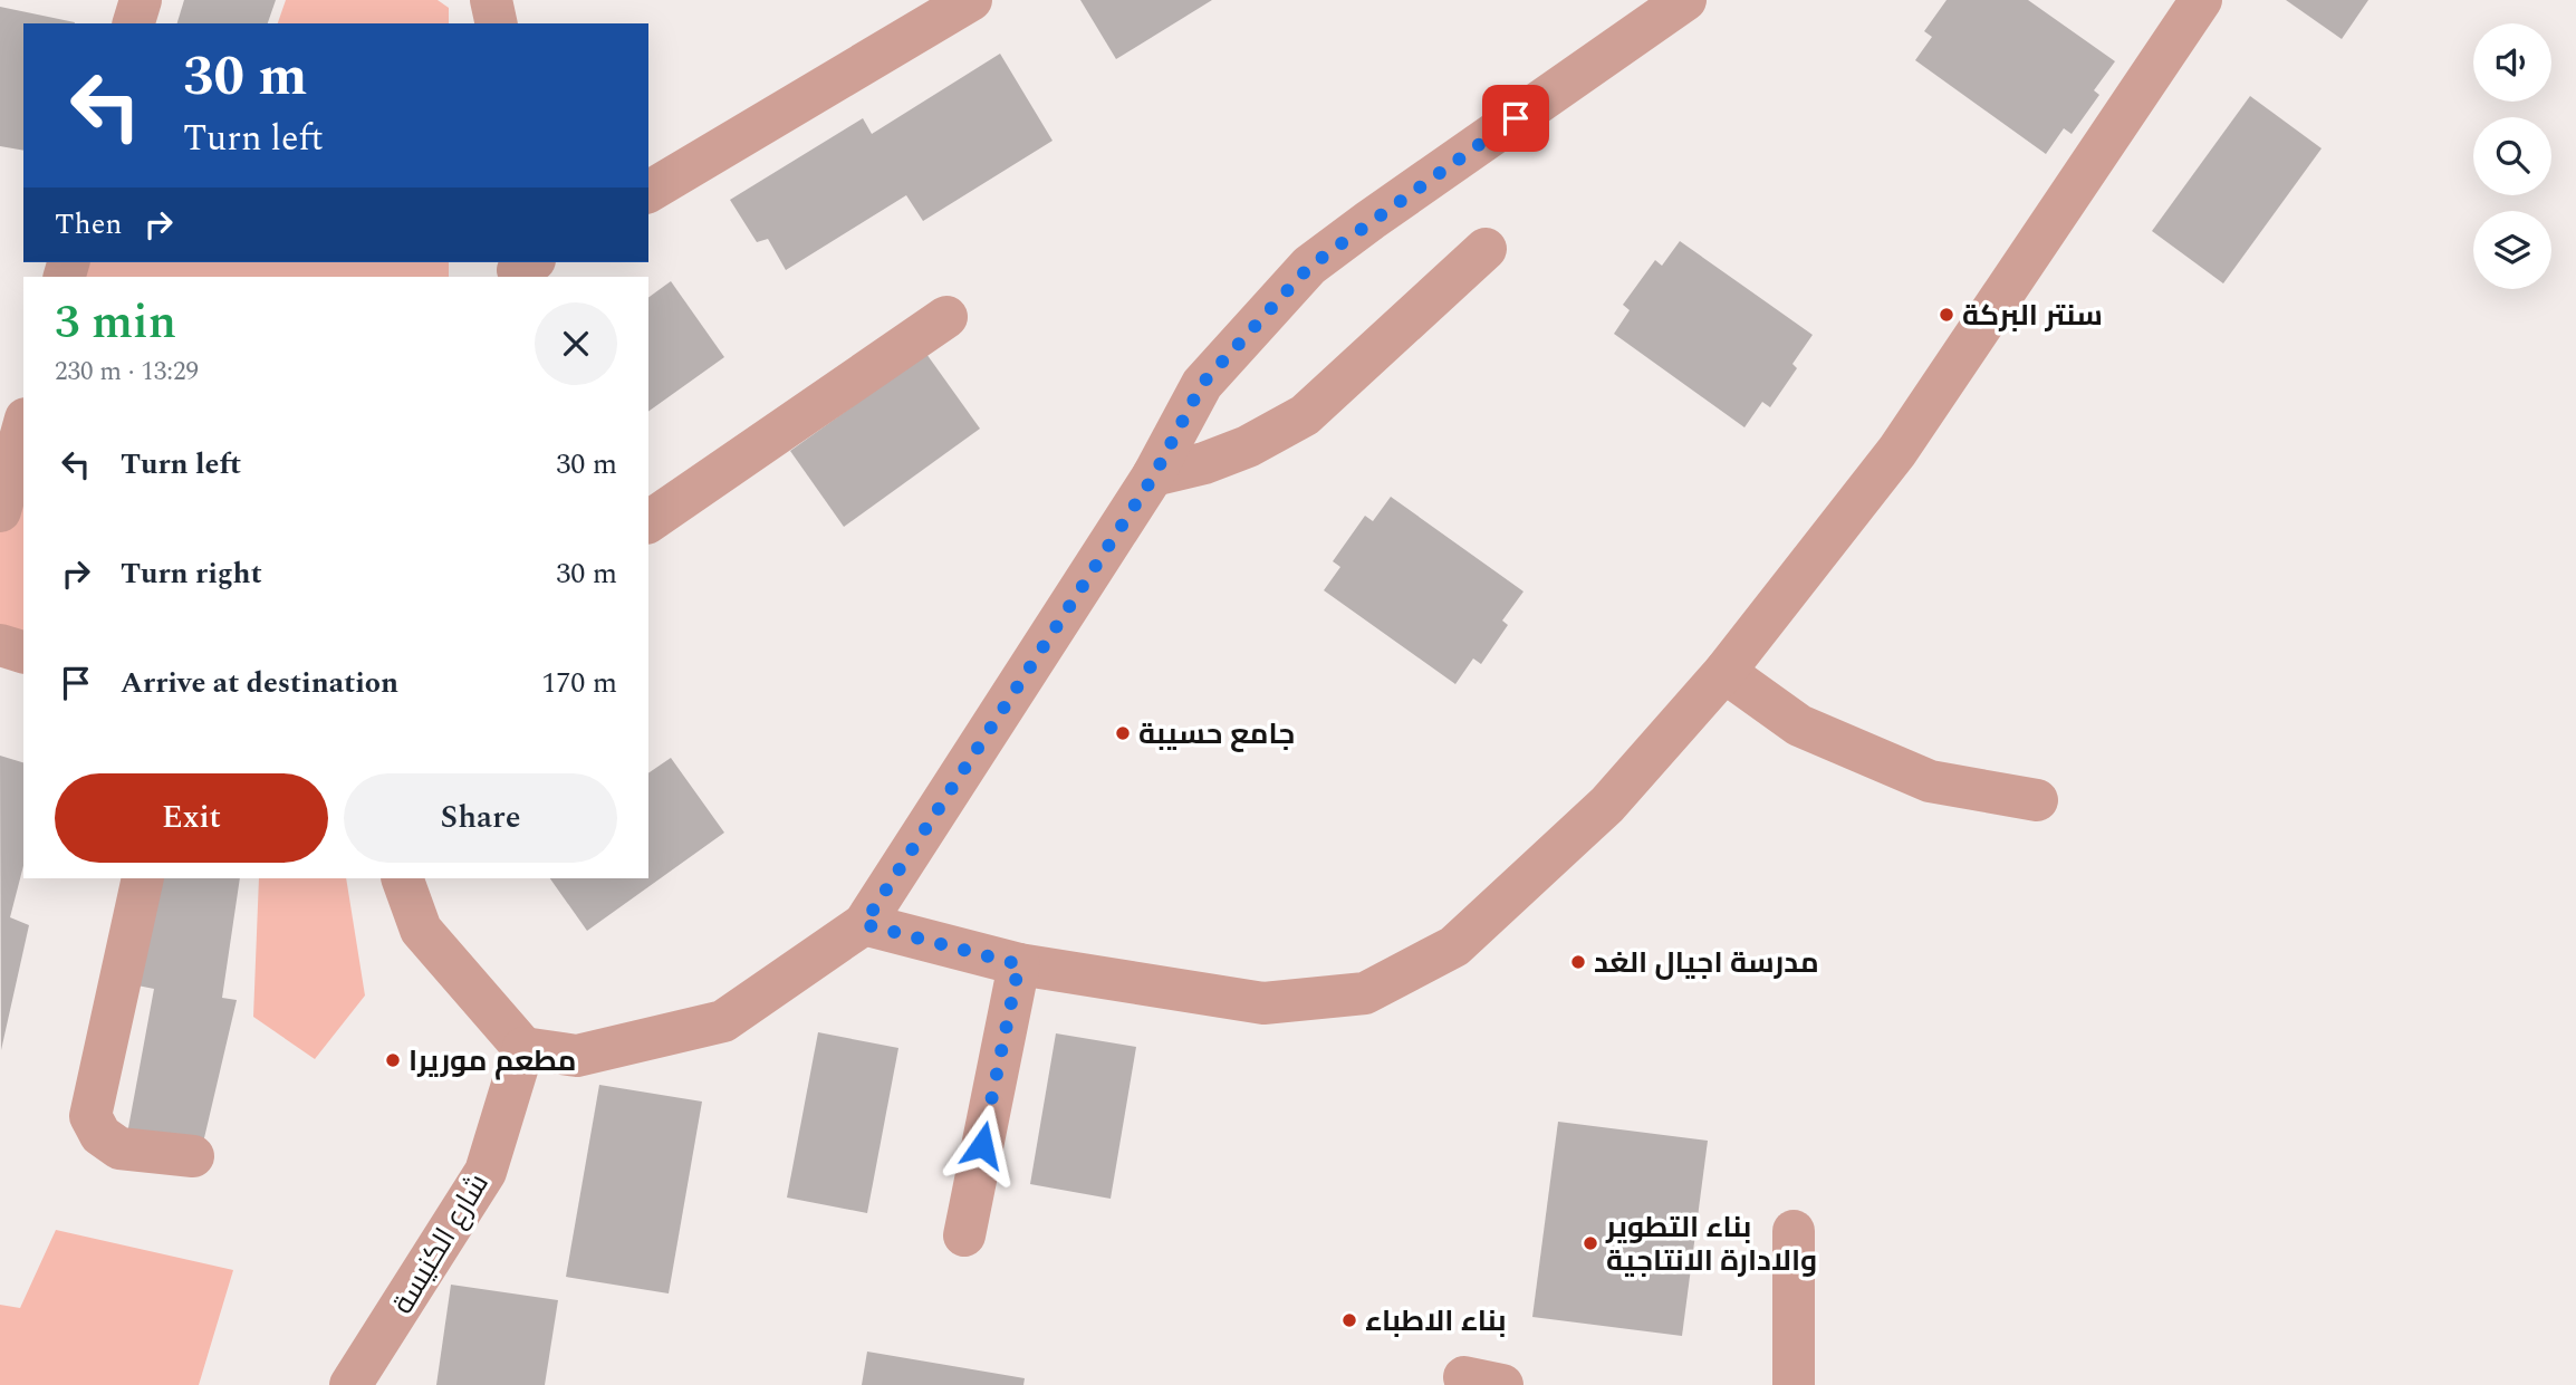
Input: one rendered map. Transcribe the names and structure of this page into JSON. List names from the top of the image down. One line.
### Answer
{"streets":{"street":["شارع الكنيسة"]},"places":["سنتر البركة","جامع حسيبة","مدرسة اجيال الغد","مطعم موريرا","بناء التطوير والادارة الانتاجية","بناء الاطباء"],"page":{"turn":["30 m","Turn left"],"then":"Then","heading":["3 min","230 m · 13:29"],"list":[{"name":"Turn left","value":"30 m"},{"name":"Turn right","value":"30 m"},{"name":"Arrive at destination","value":"170 m"}],"buttons":["Exit","Share"]}}
